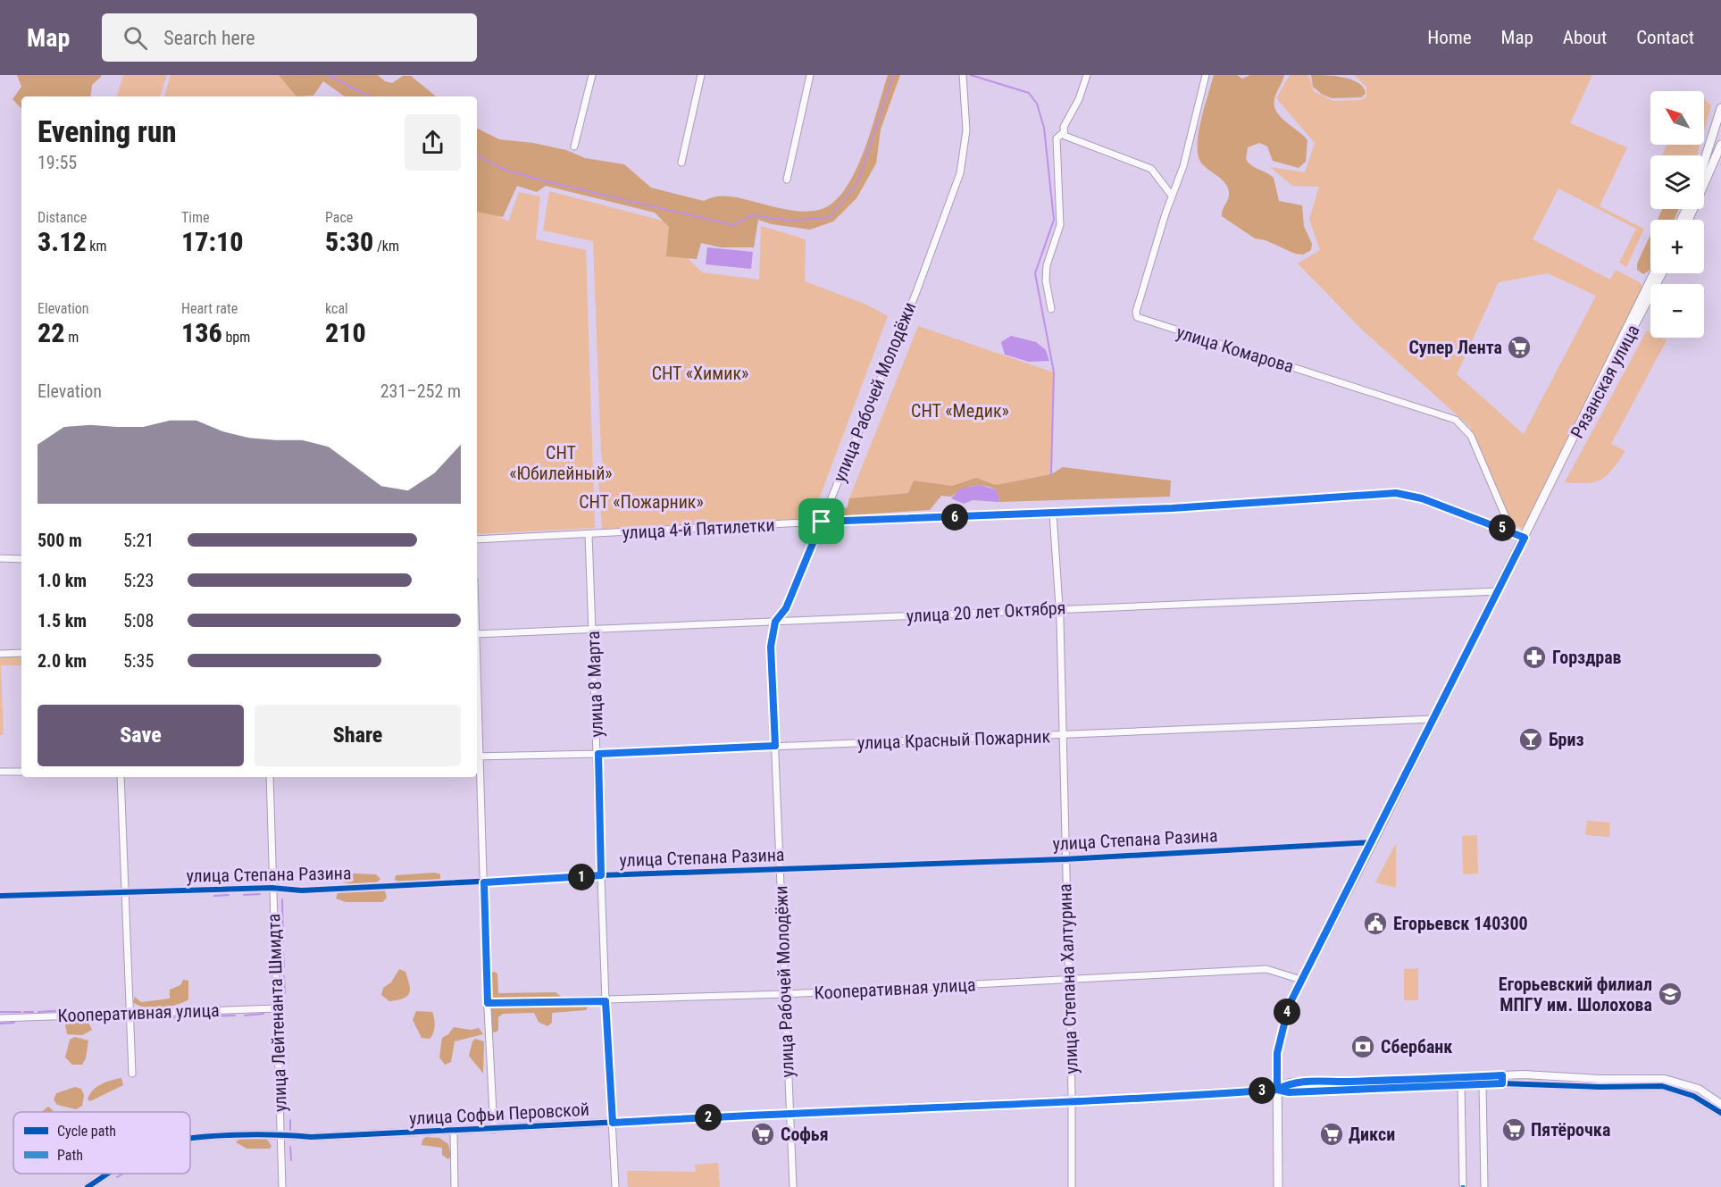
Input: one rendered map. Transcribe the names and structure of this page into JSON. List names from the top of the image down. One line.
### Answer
{"streets":{"main road":["Рязанская улица"],"street":["улица Комарова","улица Рабочей Молодёжи","улица 4-й Пятилетки","улица 20 лет Октября","улица 8 Марта","улица Красный Пожарник","улица Степана Разина","улица Степана Халтурина","Кооперативная улица","улица Лейтенанта Шмидта","улица Софьи Перовской"]},"crossings":[["улица Комарова","улица 4-й Пятилетки"],["Рязанская улица","улица 4-й Пятилетки"],["Рязанская улица","улица 20 лет Октября"],["Рязанская улица","улица Красный Пожарник"],["Рязанская улица","улица Степана Разина"],["Рязанская улица","Кооперативная улица"],["Рязанская улица","улица Софьи Перовской"],["улица Рабочей Молодёжи","улица 4-й Пятилетки"],["улица Рабочей Молодёжи","улица 20 лет Октября"],["улица Рабочей Молодёжи","улица Красный Пожарник"],["улица Рабочей Молодёжи","улица Степана Разина"],["улица Рабочей Молодёжи","Кооперативная улица"],["улица Рабочей Молодёжи","улица Софьи Перовской"],["улица 4-й Пятилетки","улица 8 Марта"],["улица 4-й Пятилетки","улица Степана Халтурина"],["улица 20 лет Октября","улица 8 Марта"],["улица 20 лет Октября","улица Степана Халтурина"],["улица 8 Марта","улица Красный Пожарник"],["улица 8 Марта","улица Степана Разина"],["улица 8 Марта","Кооперативная улица"],["улица 8 Марта","улица Софьи Перовской"],["улица Красный Пожарник","улица Степана Халтурина"],["улица Степана Разина","улица Степана Халтурина"],["улица Степана Разина","улица Лейтенанта Шмидта"],["улица Степана Халтурина","Кооперативная улица"],["улица Степана Халтурина","улица Софьи Перовской"],["Кооперативная улица","улица Лейтенанта Шмидта"],["улица Лейтенанта Шмидта","улица Софьи Перовской"]],"parks":["СНТ «Химик»","СНТ «Медик»","СНТ «Юбилейный»","СНТ «Пожарник»"],"places":{"supermarket":["Супер Лента","Пятёрочка","Софья","Дикси"],"pharmacy":["Горздрав"],"bar":["Бриз"],"public building":["Егорьевск 140300"],"school or university":["Егорьевский филиал МПГУ им. Шолохова"],"bank":["Сбербанк"]},"legend":["Cycle path","Path"],"north":"top left","page":{"header":"Map","search":"Search here","nav":["Home","Map","About","Contact"],"map_buttons":["+","−"],"heading":["Evening run","19:55"],"stats":[["Distance","3.12 km"],["Time","17:10"],["Pace","5:30 /km"],["Elevation","22 m"],["Heart rate","136 bpm"],["kcal","210"]],"chart":["Elevation","231–252 m"],"pins":["6","5","1","4","3","2"],"list":[{"name":"500 m","note":"5:21"},{"name":"1.0 km","note":"5:23"},{"name":"1.5 km","note":"5:08"},{"name":"2.0 km","note":"5:35"}],"buttons":["Save","Share"]}}
